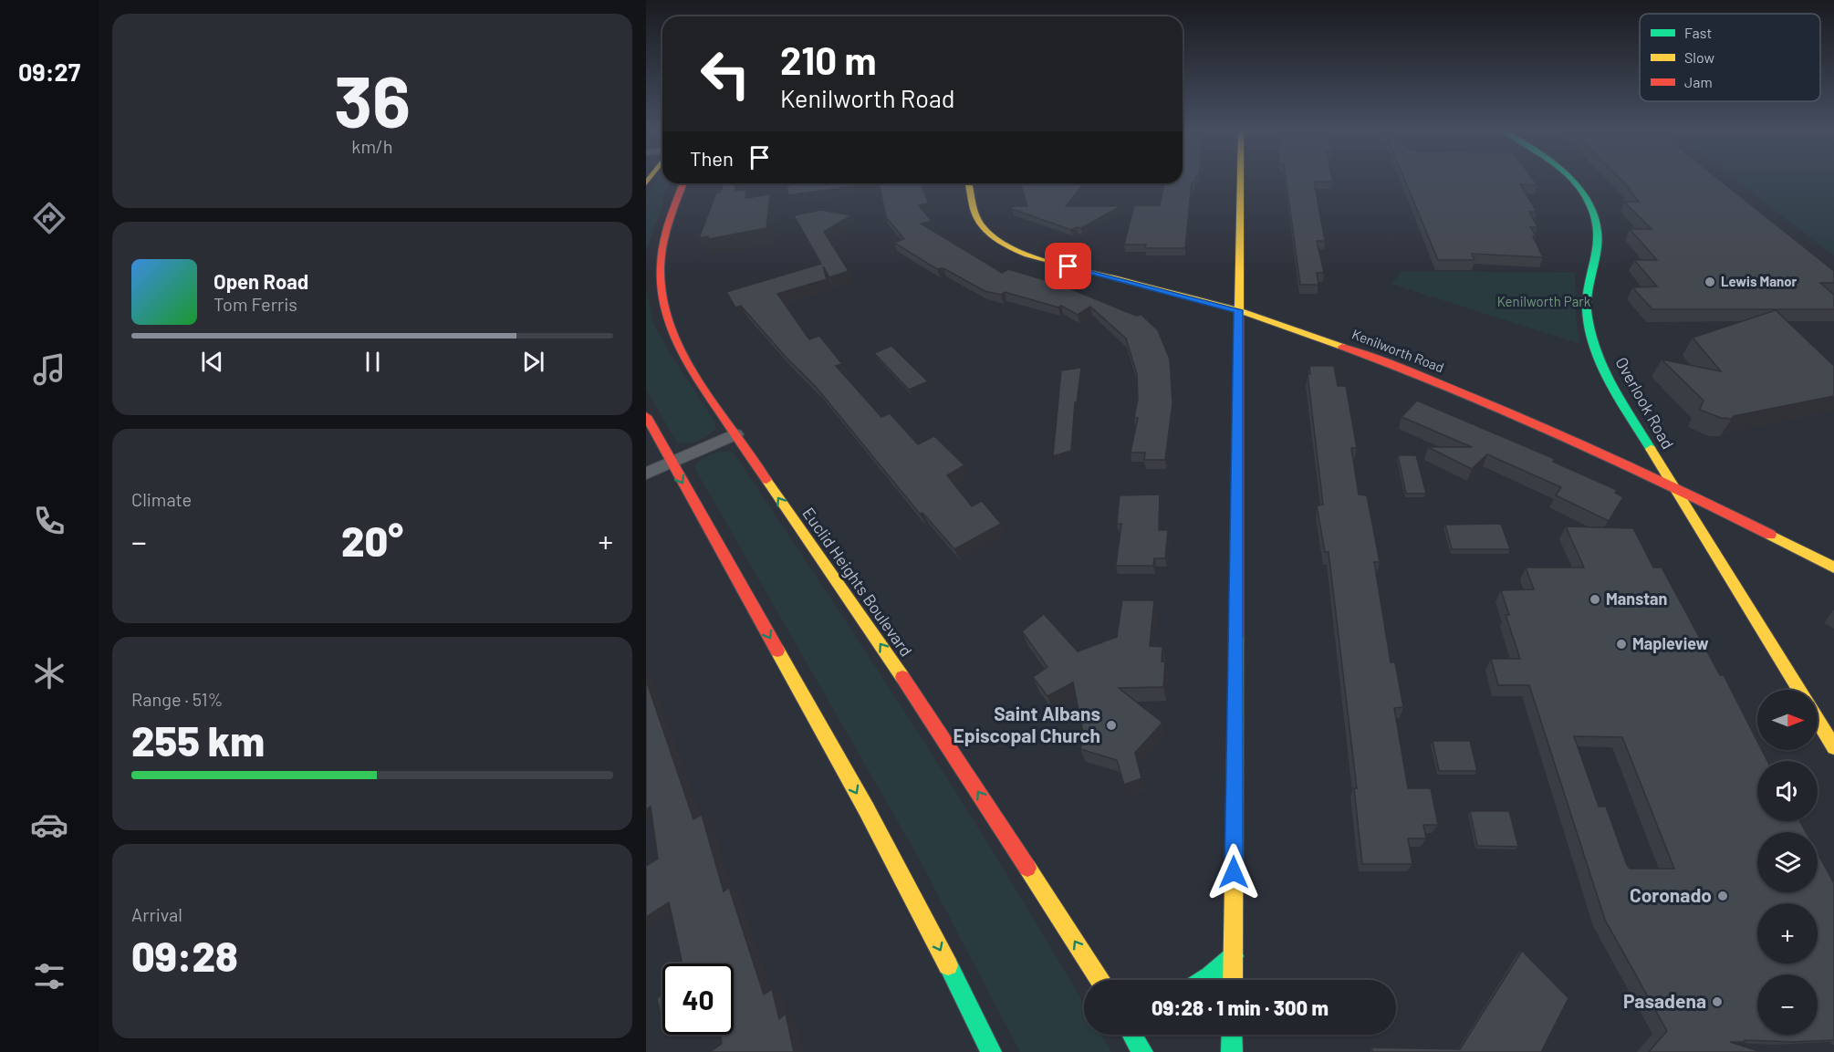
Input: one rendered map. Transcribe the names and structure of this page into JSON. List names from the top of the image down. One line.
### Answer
{"streets":{"main road":["Kenilworth Road","Overlook Road","Euclid Heights Boulevard"]},"crossings":[["Kenilworth Road","Overlook Road"]],"parks":["Kenilworth Park"],"places":["Lewis Manor","Manstan","Mapleview","Saint Albans Episcopal Church","Coronado","Pasadena"],"legend":["Fast","Slow","Jam"],"north":"right","page":{"tabs":"09:27","tile":[["36","km/h"],"Climate",["Range · 51%","255 km"],["Arrival","09:28"]],"turn":["210 m","Kenilworth Road"],"then":"Then","song":["Open Road","Tom Ferris"],"heat":["−","20°","+"],"map_buttons":["+","−"],"limit":"40","trip":"09:28 · 1 min · 300 m"}}
